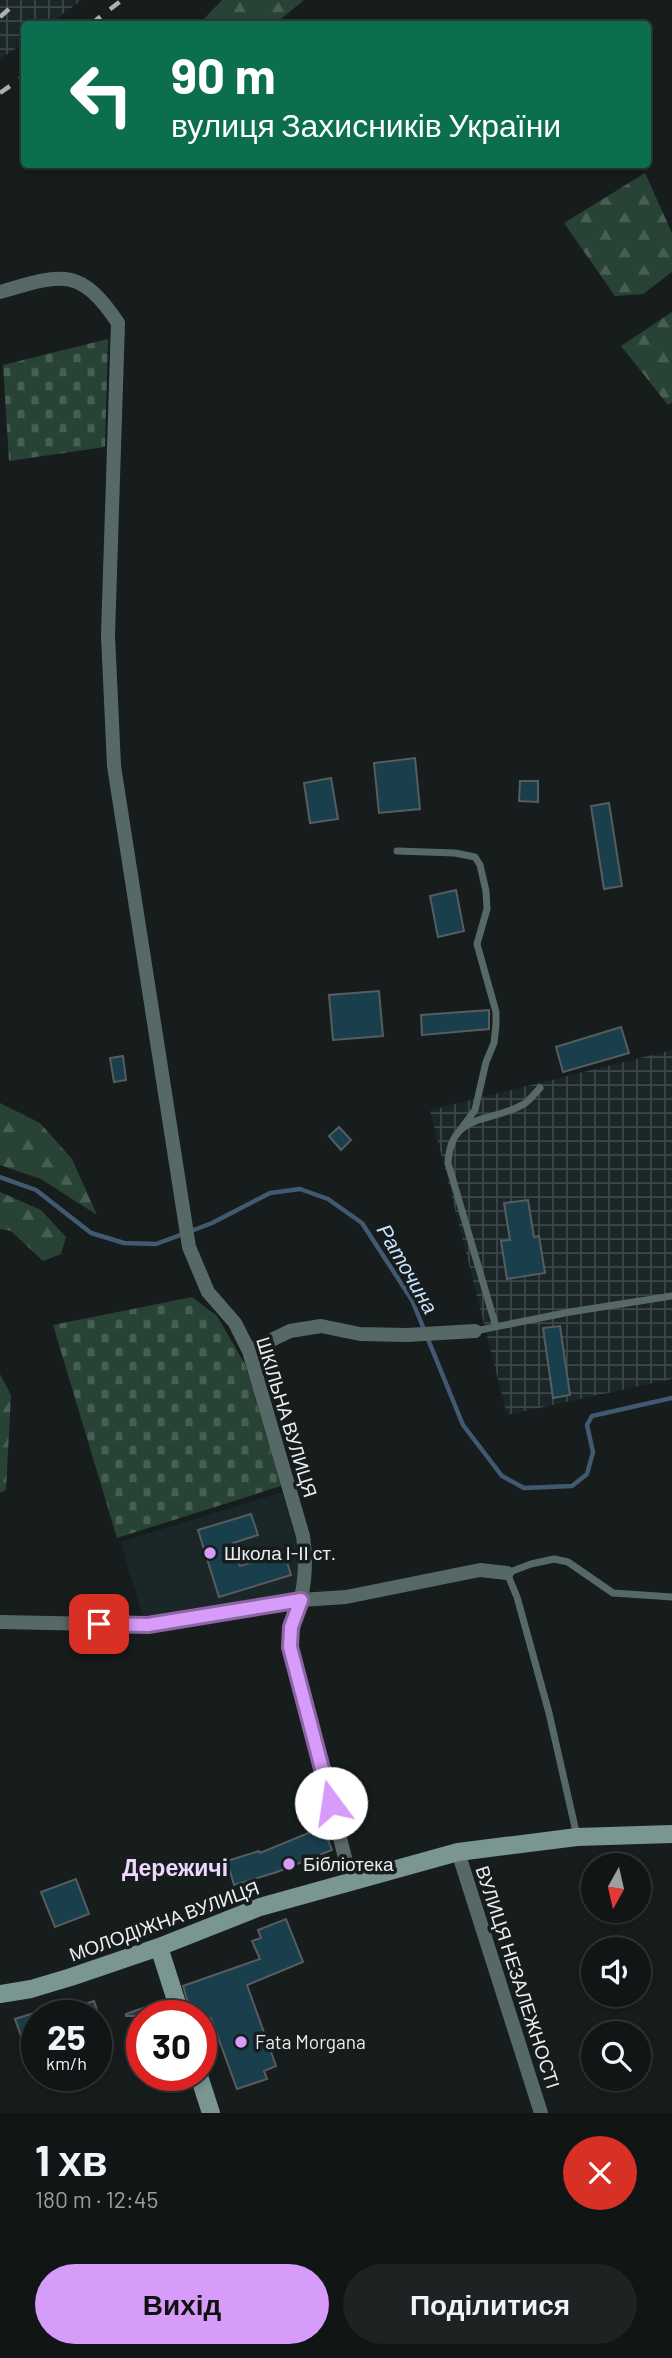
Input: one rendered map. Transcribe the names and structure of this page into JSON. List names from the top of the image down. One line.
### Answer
{"streets":{"street":["ШКІЛЬНА ВУЛИЦЯ","МОЛОДІЖНА ВУЛИЦЯ","ВУЛИЦЯ НЕЗАЛЕЖНОСТІ"]},"crossings":[["ШКІЛЬНА ВУЛИЦЯ","МОЛОДІЖНА ВУЛИЦЯ"],["МОЛОДІЖНА ВУЛИЦЯ","ВУЛИЦЯ НЕЗАЛЕЖНОСТІ"]],"districts":["Дережичі"],"water":["Раточина"],"places":["Школа І-ІІ ст.","Бібліотека","Fata Morgana"],"north":"bottom","page":{"turn":["90 m","вулиця Захисників України"],"speed":"25 km/h","limit":"30","heading":["1 хв","180 m · 12:45"],"buttons":["Вихід","Поділитися"]}}
